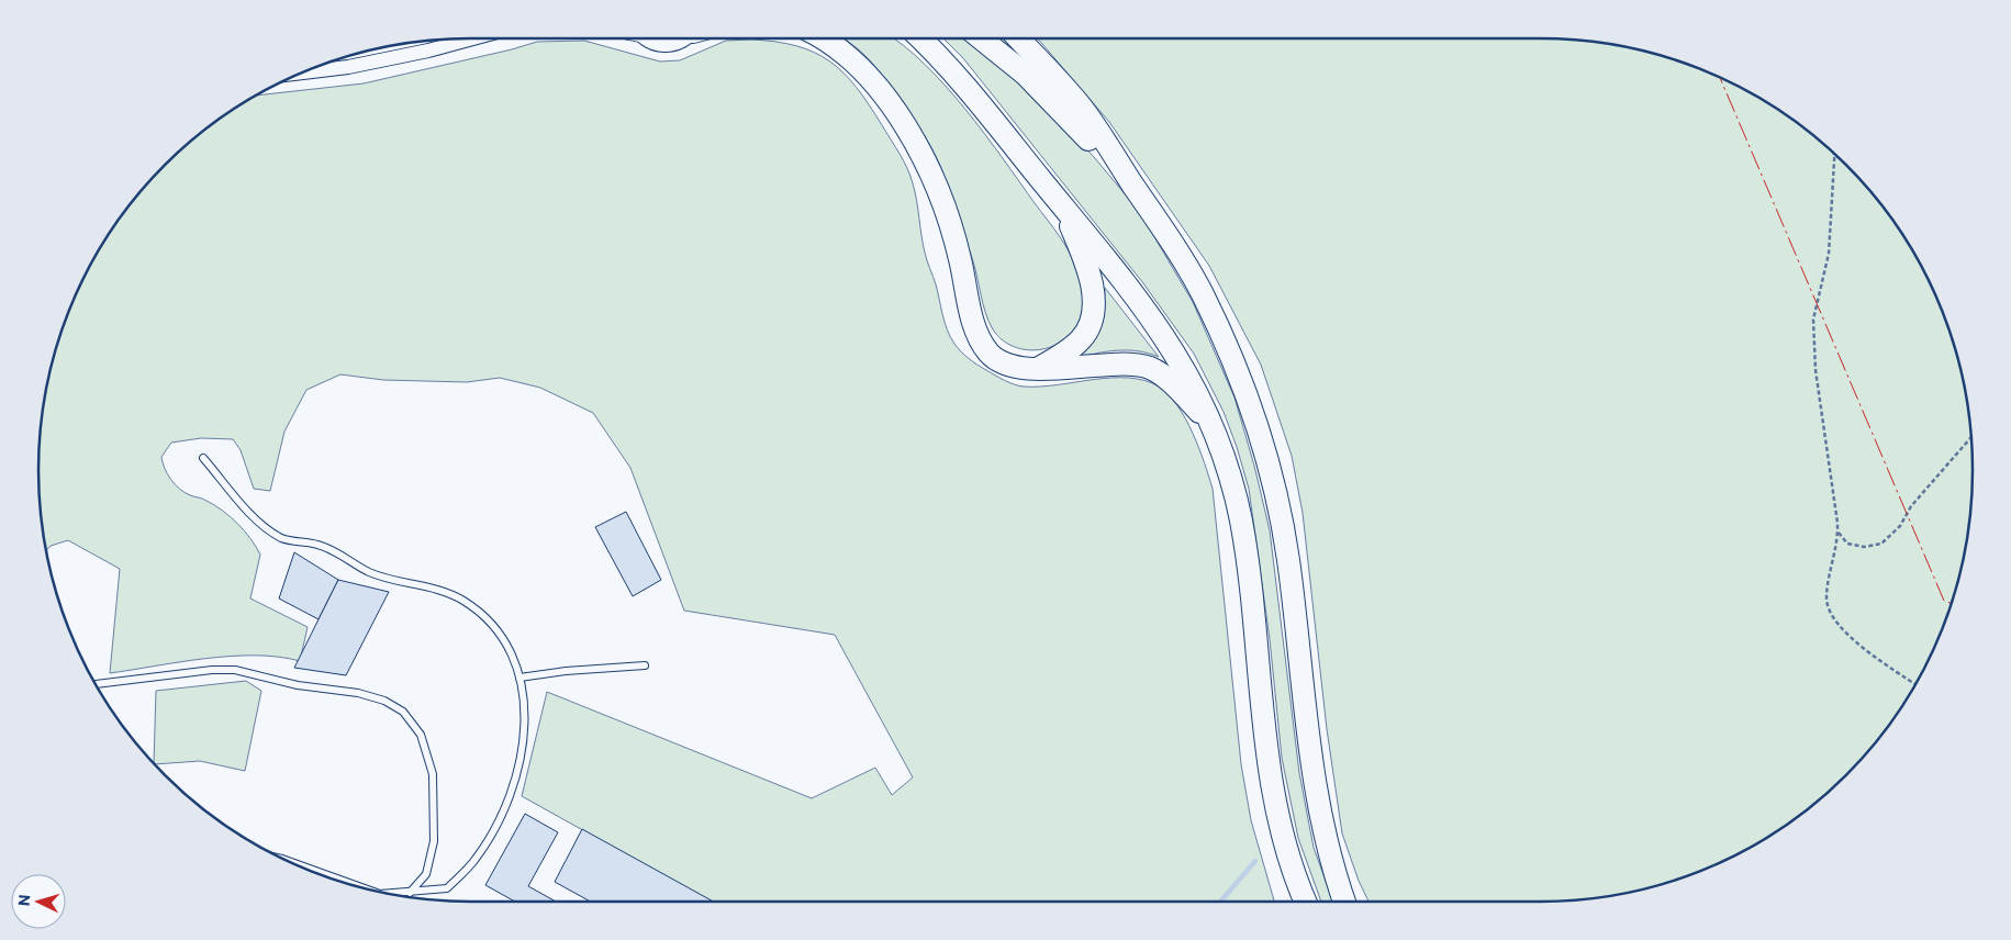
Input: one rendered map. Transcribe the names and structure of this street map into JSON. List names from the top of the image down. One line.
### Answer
{"north":"left"}
